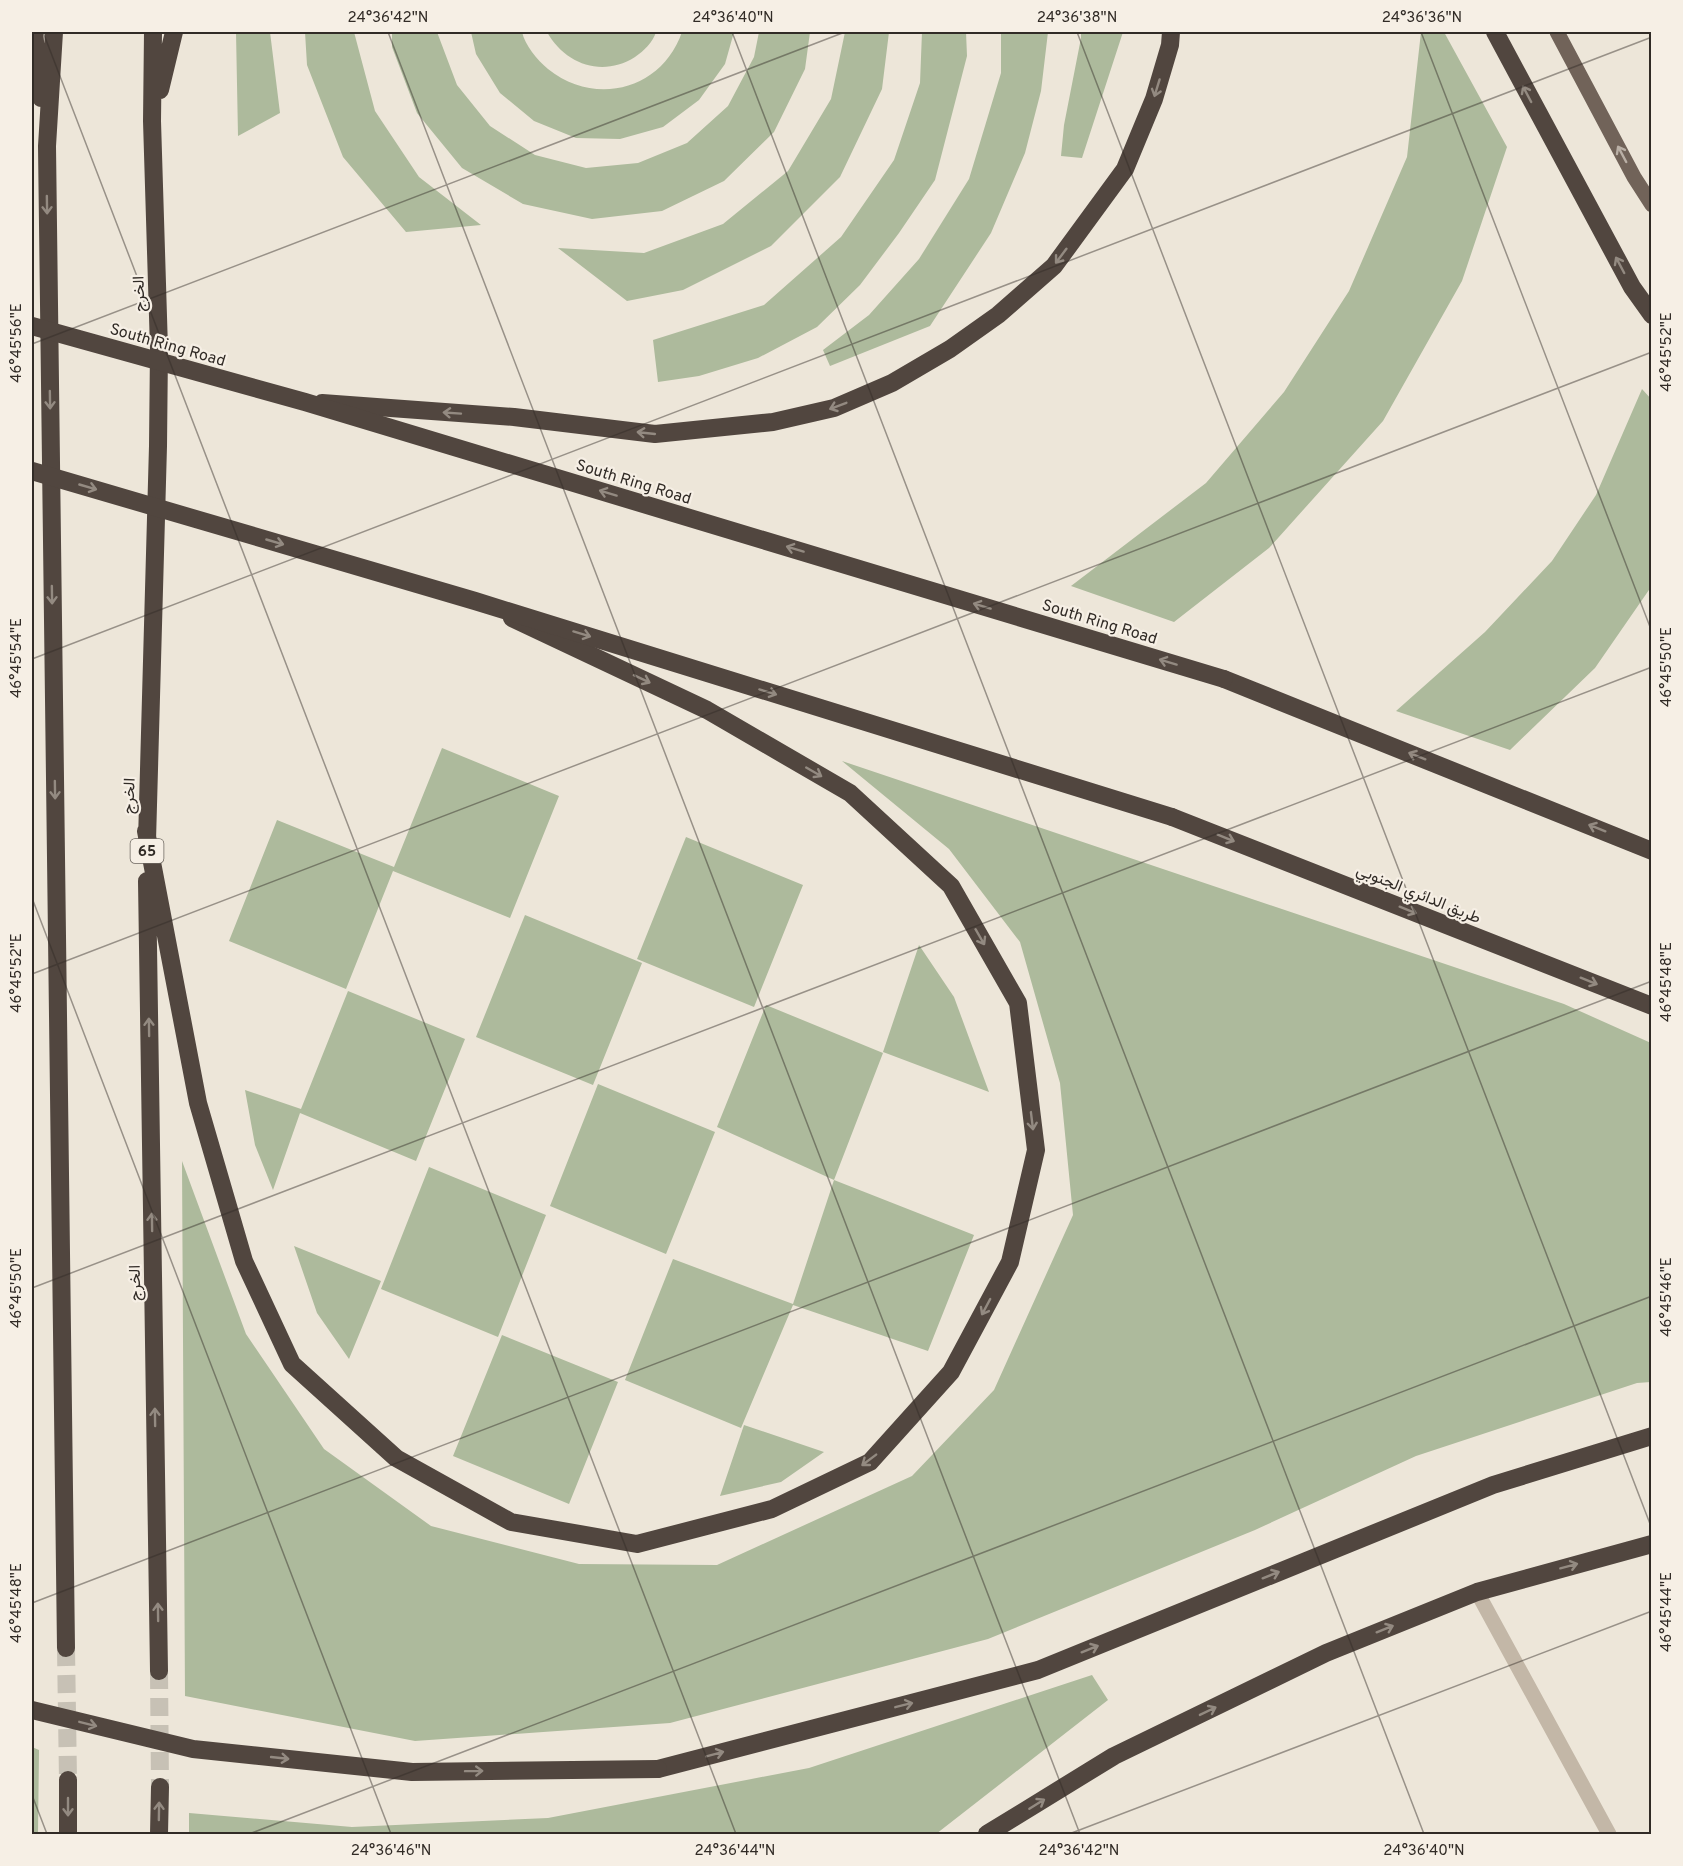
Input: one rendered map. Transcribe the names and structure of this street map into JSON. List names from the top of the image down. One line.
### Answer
{"streets":{"highway":["الخرج","South Ring Road","65","طريق الدائري الجنوبي"]},"one_way":["South Ring Road","طريق الدائري الجنوبي"],"coordinates":["24°36'42\"N","24°36'40\"N","24°36'38\"N","24°36'36\"N","46°45'56\"E","46°45'52\"E","46°45'54\"E","46°45'50\"E","46°45'48\"E","46°45'46\"E","46°45'44\"E","24°36'46\"N","24°36'44\"N"]}
